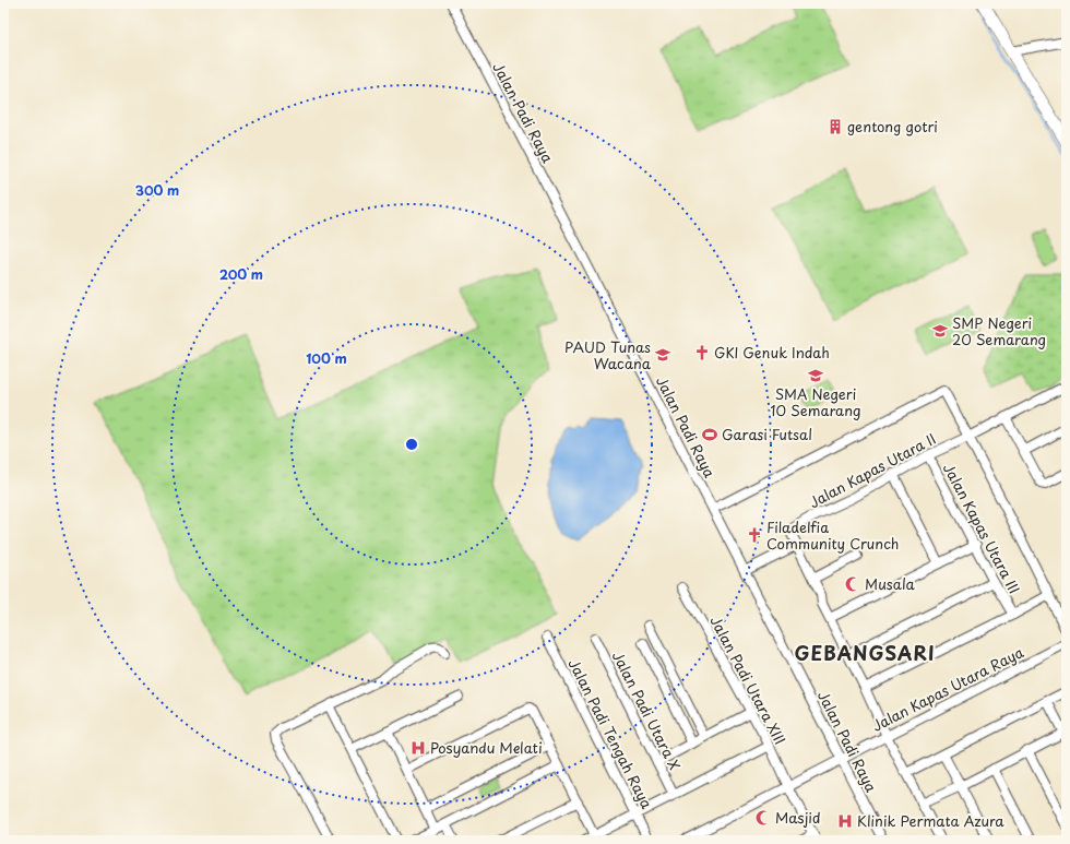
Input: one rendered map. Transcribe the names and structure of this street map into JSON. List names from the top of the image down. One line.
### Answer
{"streets":{"street":["Jalan Padi Raya","Jalan Kapas Utara II","Jalan Kapas Utara III","Jalan Padi Utara XIII","Jalan Kapas Utara Raya","Jalan Padi Utara X","Jalan Padi Tengah Raya"]},"crossings":[["Jalan Padi Raya","Jalan Kapas Utara Raya"],["Jalan Kapas Utara II","Jalan Kapas Utara III"],["Jalan Padi Utara XIII","Jalan Kapas Utara Raya"]],"districts":["GEBANGSARI"],"places":{"building":["gentong gotri"],"school or university":["SMP Negeri 20 Semarang","PAUD Tunas Wacana","SMA Negeri 10 Semarang"],"church":["GKI Genuk Indah","Filadelfia Community Crunch"],"sports":["Garasi Futsal"],"mosque":["Musala","Masjid"],"hospital":["Posyandu Melati","Klinik Permata Azura"]},"rings":["300 m","200 m","100 m"]}
